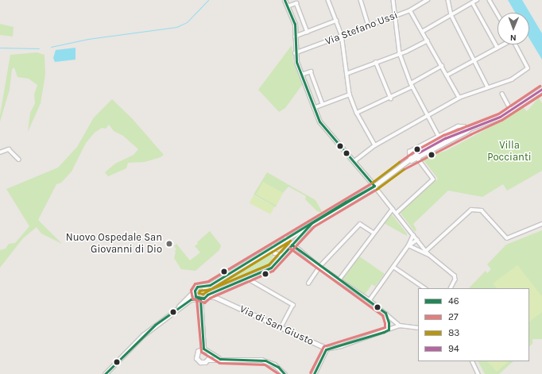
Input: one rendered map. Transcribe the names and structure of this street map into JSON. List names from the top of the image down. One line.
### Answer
{"streets":{"main road":["Via di San Giusto"],"street":["Via Stefano Ussi"]},"parks":["Villa Poccianti"],"places":["Nuovo Ospedale San Giovanni di Dio"],"lines":["transit line 46","transit line 27","transit line 94","transit line 83"],"legend":["46","27","83","94"],"north":"bottom"}
